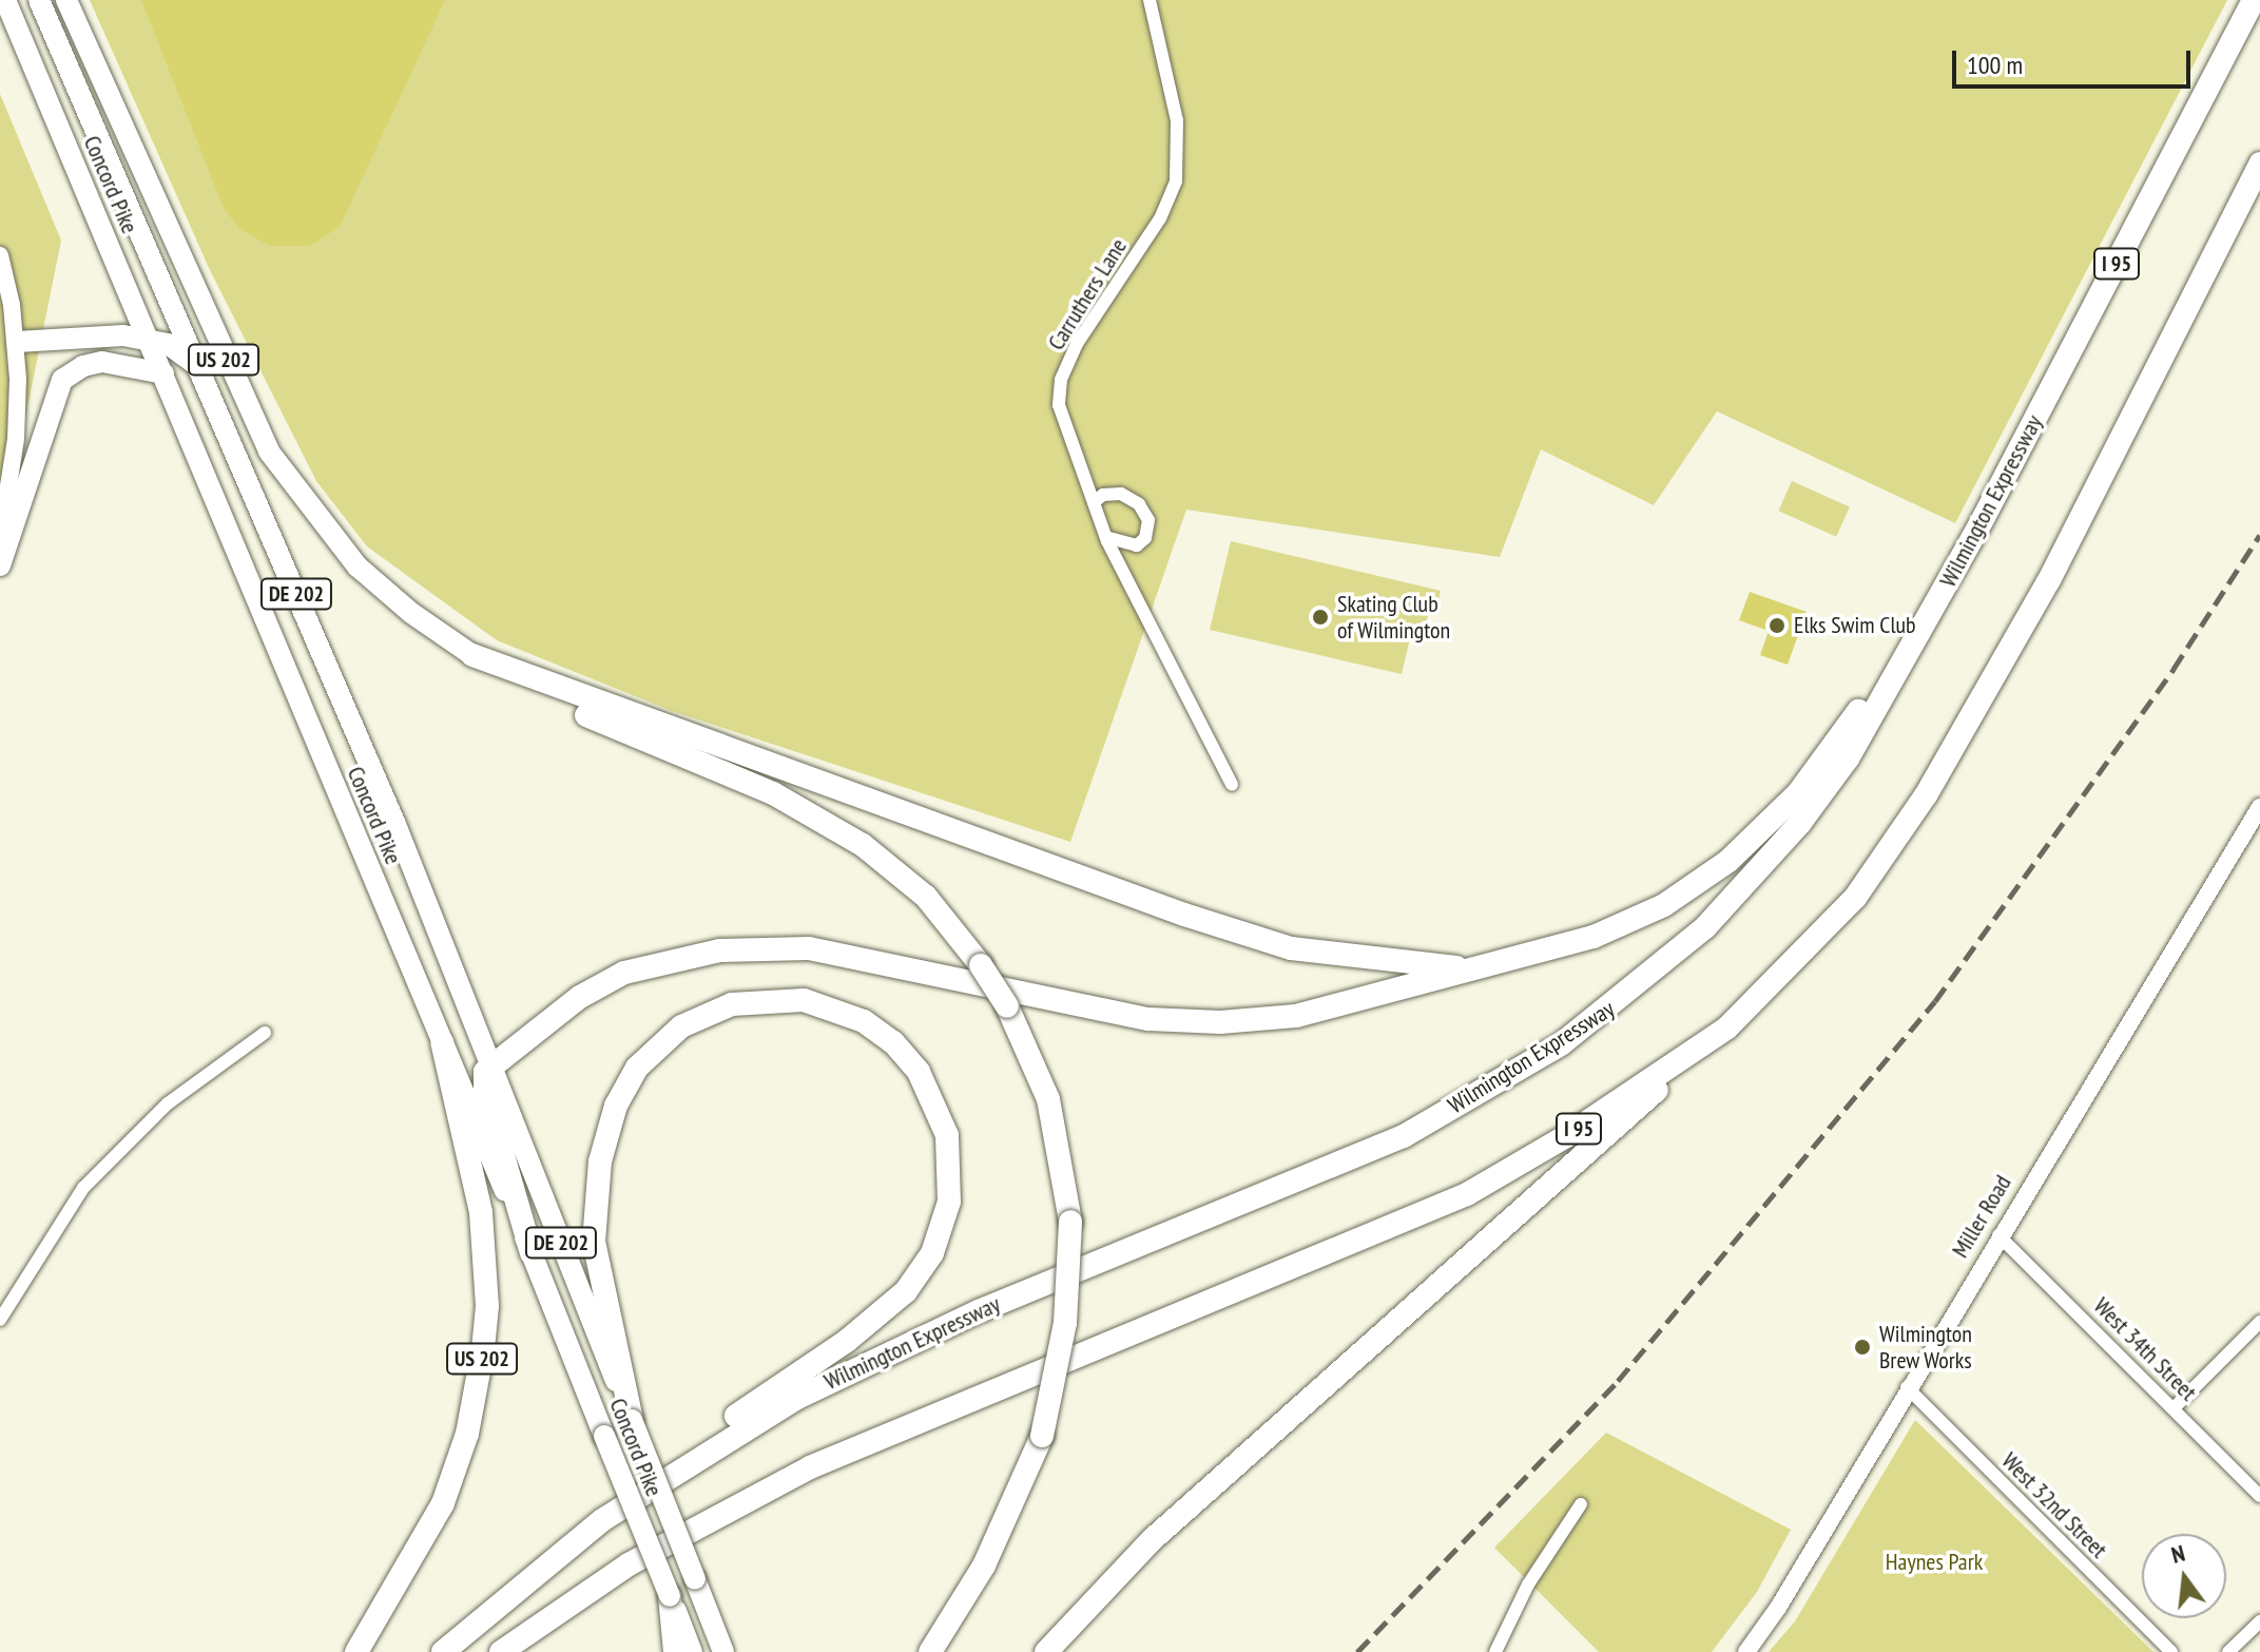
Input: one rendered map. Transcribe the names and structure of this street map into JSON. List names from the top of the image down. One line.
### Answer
{"streets":{"highway":["I 95","US 202","Wilmington Expressway"],"main road":["Concord Pike","DE 202"],"street":["Carruthers Lane","Miller Road","West 34th Street","West 32nd Street"]},"crossings":[["Concord Pike","US 202"],["Miller Road","West 34th Street"],["Miller Road","West 32nd Street"]],"parks":["Haynes Park"],"places":["Skating Club of Wilmington","Elks Swim Club","Wilmington Brew Works"],"scale_bar":"100 m","north":"top"}
